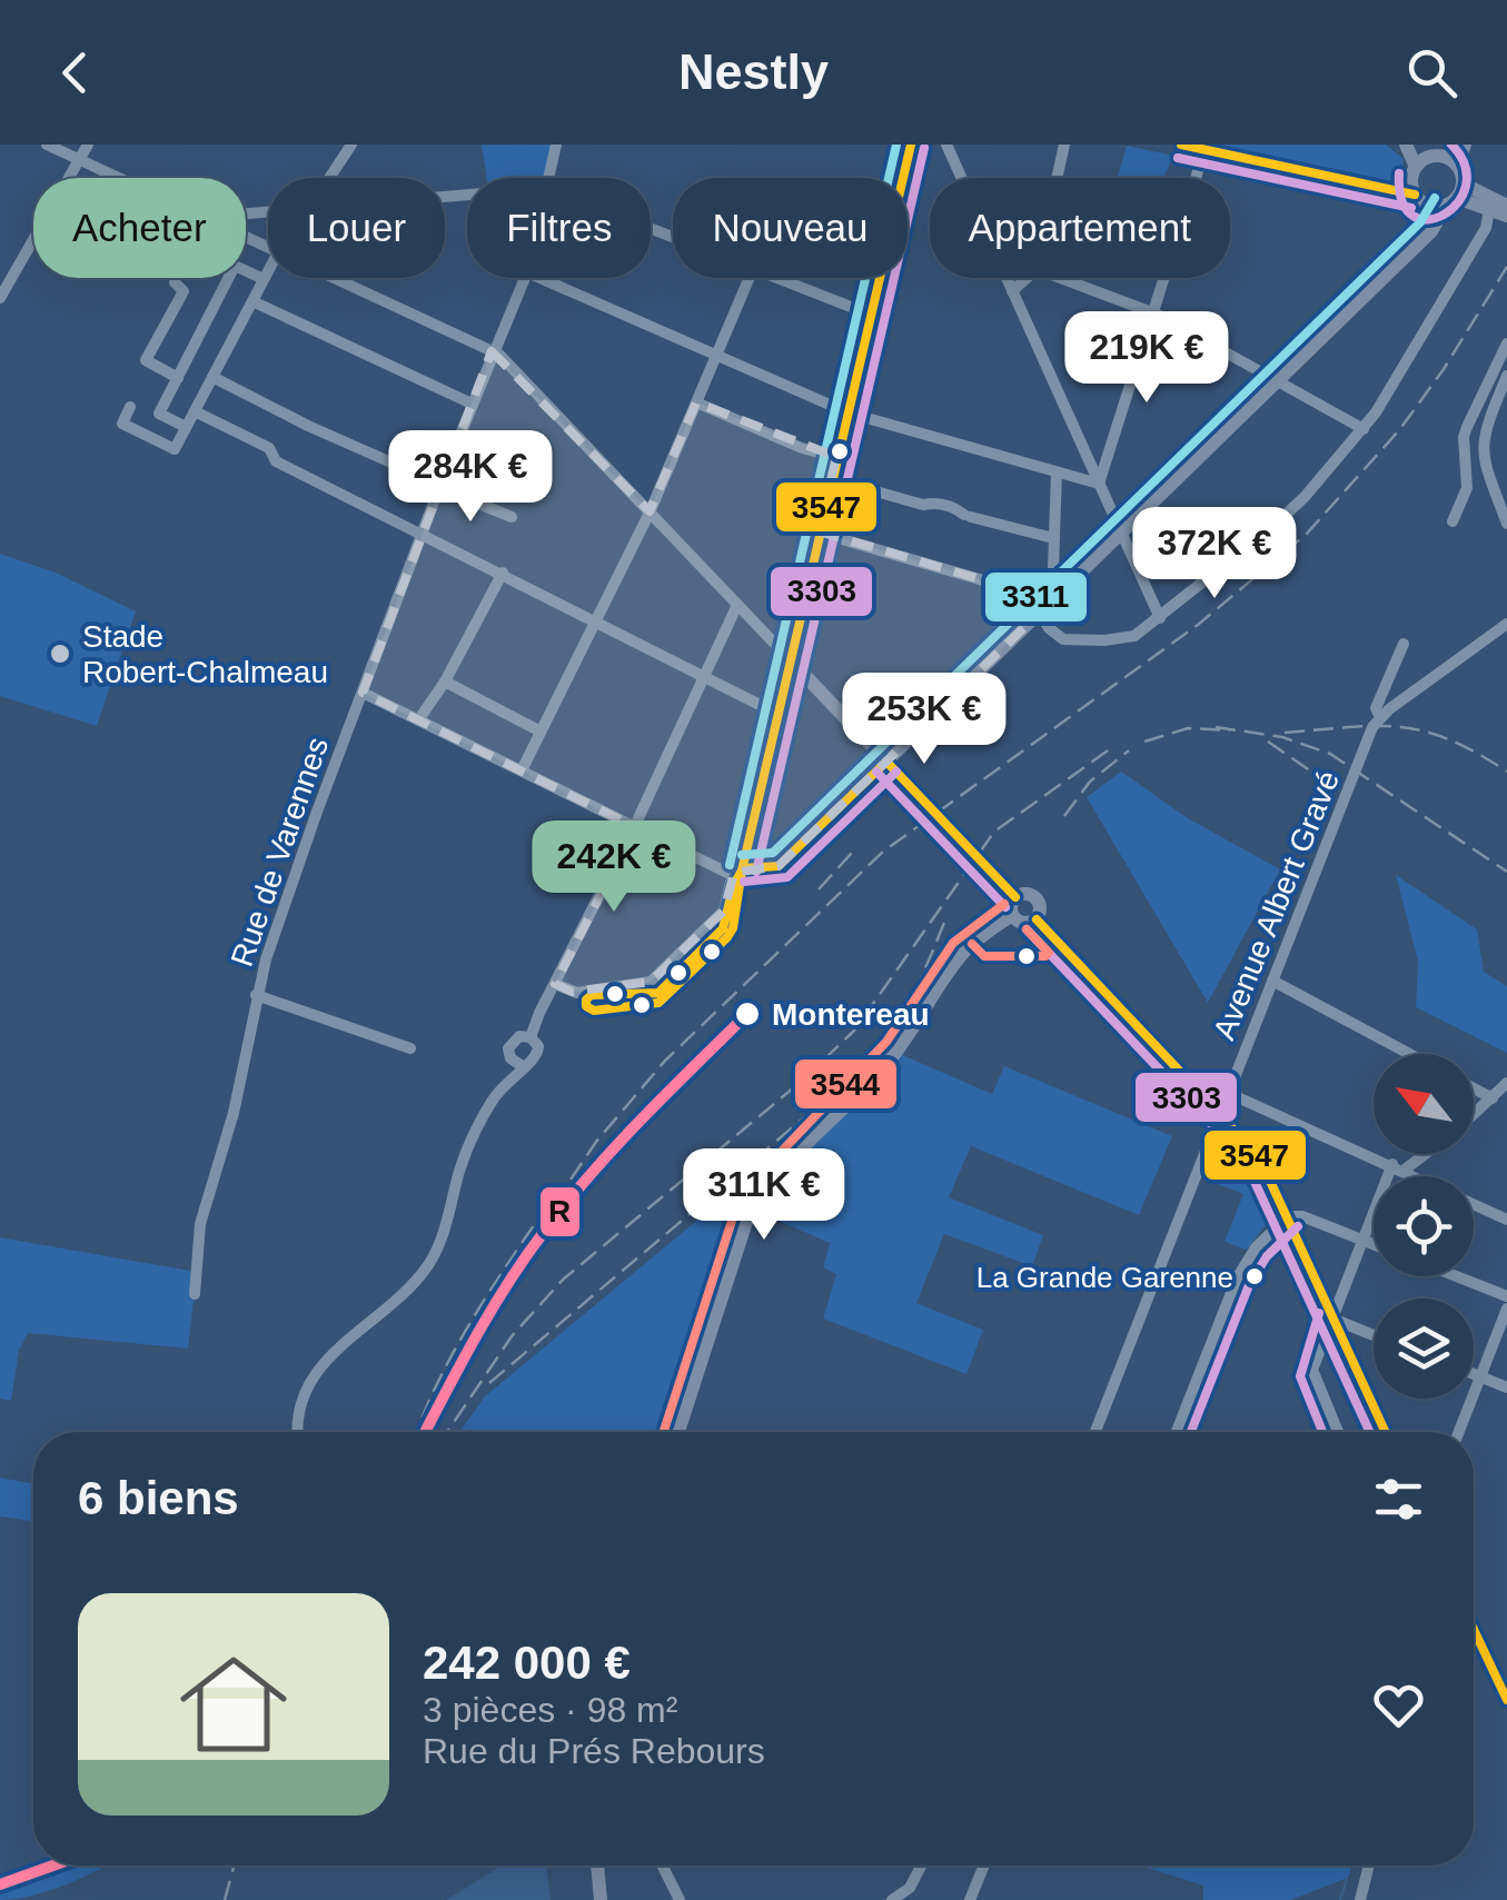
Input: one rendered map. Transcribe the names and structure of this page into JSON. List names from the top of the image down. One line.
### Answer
{"streets":{"street":["Rue de Varennes","Avenue Albert Gravé"]},"places":["Stade Robert-Chalmeau","Montereau","La Grande Garenne"],"lines":["transit line 3547","transit line 3303","transit line 3311","transit line 3544","transit line R"],"north":"top left","page":{"header":"Nestly","chip":["Acheter","Louer","Filtres","Nouveau","Appartement"],"price":["219K €","284K €","372K €","253K €","242K €","311K €"],"heading":"6 biens","list":[{"name":"242 000 €","note":"3 pièces · 98 m² · Rue du Prés Rebours"}]}}
